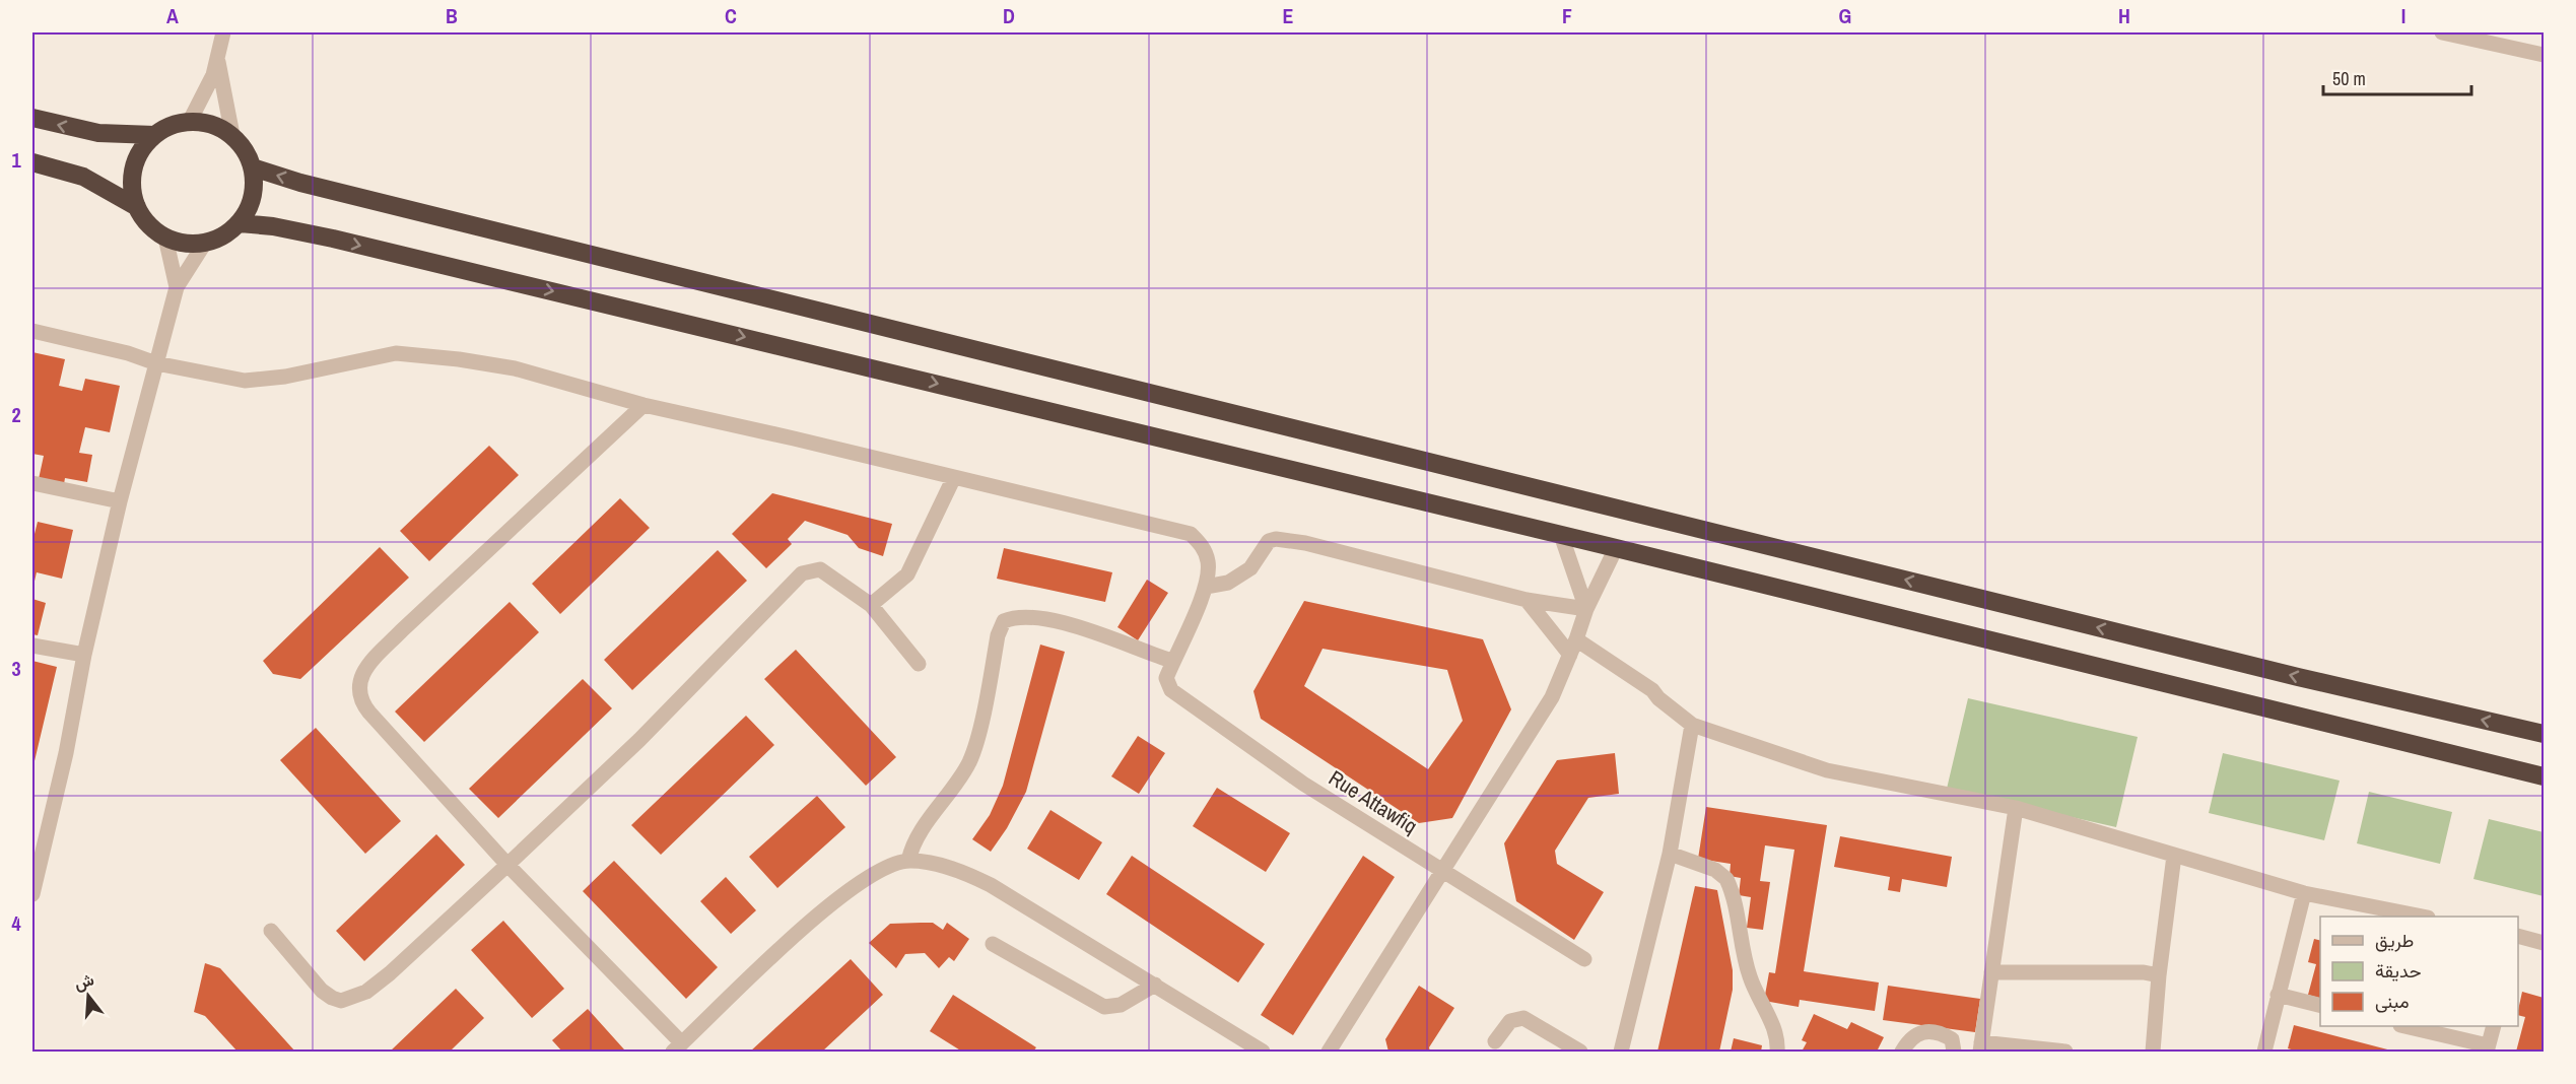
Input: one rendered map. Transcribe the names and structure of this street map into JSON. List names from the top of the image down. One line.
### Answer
{"streets":{"street":["Rue Attawfiq"]},"legend":["طريق","حديقة","مبنى"],"scale_bar":"50 m","north":"top","grid":{"columns":["A","B","C","D","E","F","G","H","I"],"rows":["1","2","3","4"]}}
